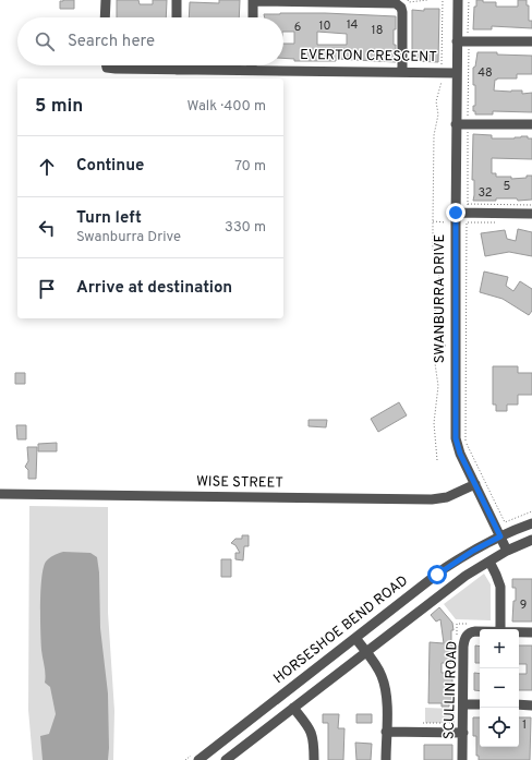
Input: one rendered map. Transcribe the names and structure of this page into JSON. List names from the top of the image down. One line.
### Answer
{"streets":{"street":["EVERTON CRESCENT","SWANBURRA DRIVE","WISE STREET","HORSESHOE BEND ROAD","SCULLIN ROAD"]},"crossings":[["EVERTON CRESCENT","SWANBURRA DRIVE"],["SWANBURRA DRIVE","WISE STREET"],["SWANBURRA DRIVE","HORSESHOE BEND ROAD"]],"house_numbers":["14","10","6","18","48","5","32","9","1"],"page":{"search":"Search here","heading":["5 min","Walk · 400 m"],"list":[["Continue","70 m"],["Turn left","Swanburra Drive","330 m"],"Arrive at destination"],"map_buttons":["+","−"]}}
